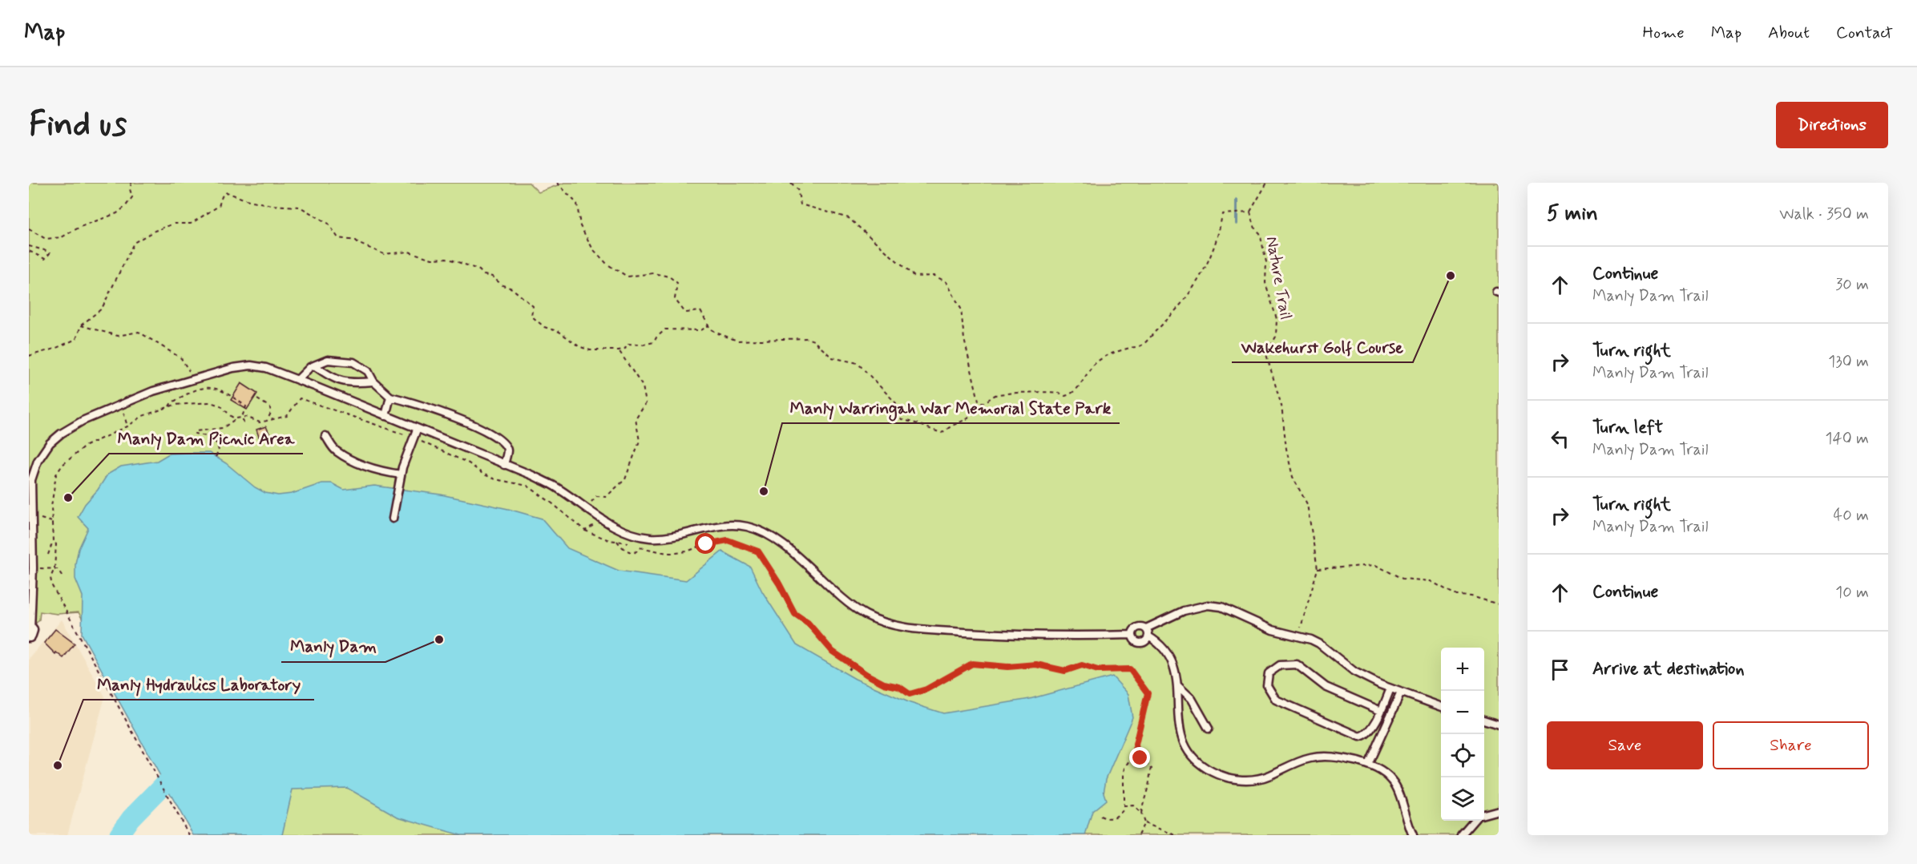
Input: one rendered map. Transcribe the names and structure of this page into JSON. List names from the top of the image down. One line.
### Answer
{"streets":{"path":["Nature Trail"]},"places":["Wakehurst Golf Course","Manly Warringah War Memorial State Park","Manly Dam Picnic Area","Manly Dam","Manly Hydraulics Laboratory"],"page":{"header":"Map","nav":["Home","Map","About","Contact"],"buttons":["Directions",["Save","Share"]],"title":"Find us","heading":["5 min","Walk · 350 m"],"list":[["Continue","Manly Dam Trail","30 m"],["Turn right","Manly Dam Trail","130 m"],["Turn left","Manly Dam Trail","140 m"],["Turn right","Manly Dam Trail","40 m"],["Continue","10 m"],"Arrive at destination"],"map_buttons":["+","−"]}}
